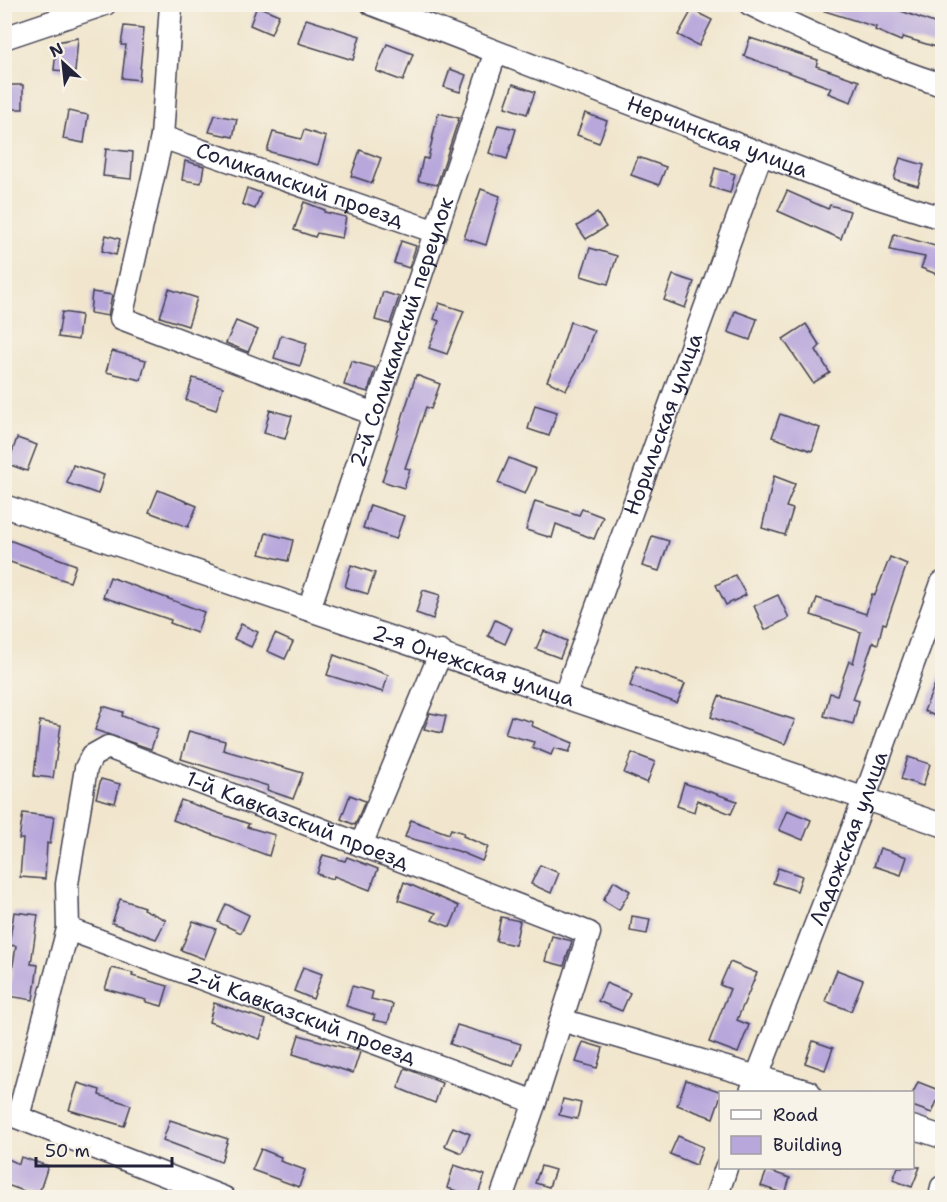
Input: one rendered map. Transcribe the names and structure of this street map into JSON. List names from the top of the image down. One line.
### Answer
{"streets":{"street":["Нерчинская улица","Соликамский проезд","2-й Соликамский переулок","Норильская улица","2-я Онежская улица","1-й Кавказский проезд","Ладожская улица","2-й Кавказский проезд"]},"crossings":[["Нерчинская улица","2-й Соликамский переулок"],["Нерчинская улица","Норильская улица"],["Соликамский проезд","2-й Соликамский переулок"],["2-й Соликамский переулок","2-я Онежская улица"],["Норильская улица","2-я Онежская улица"],["2-я Онежская улица","Ладожская улица"],["1-й Кавказский проезд","2-й Кавказский проезд"]],"legend":["Road","Building"],"scale_bar":"50 m","north":"top left"}
